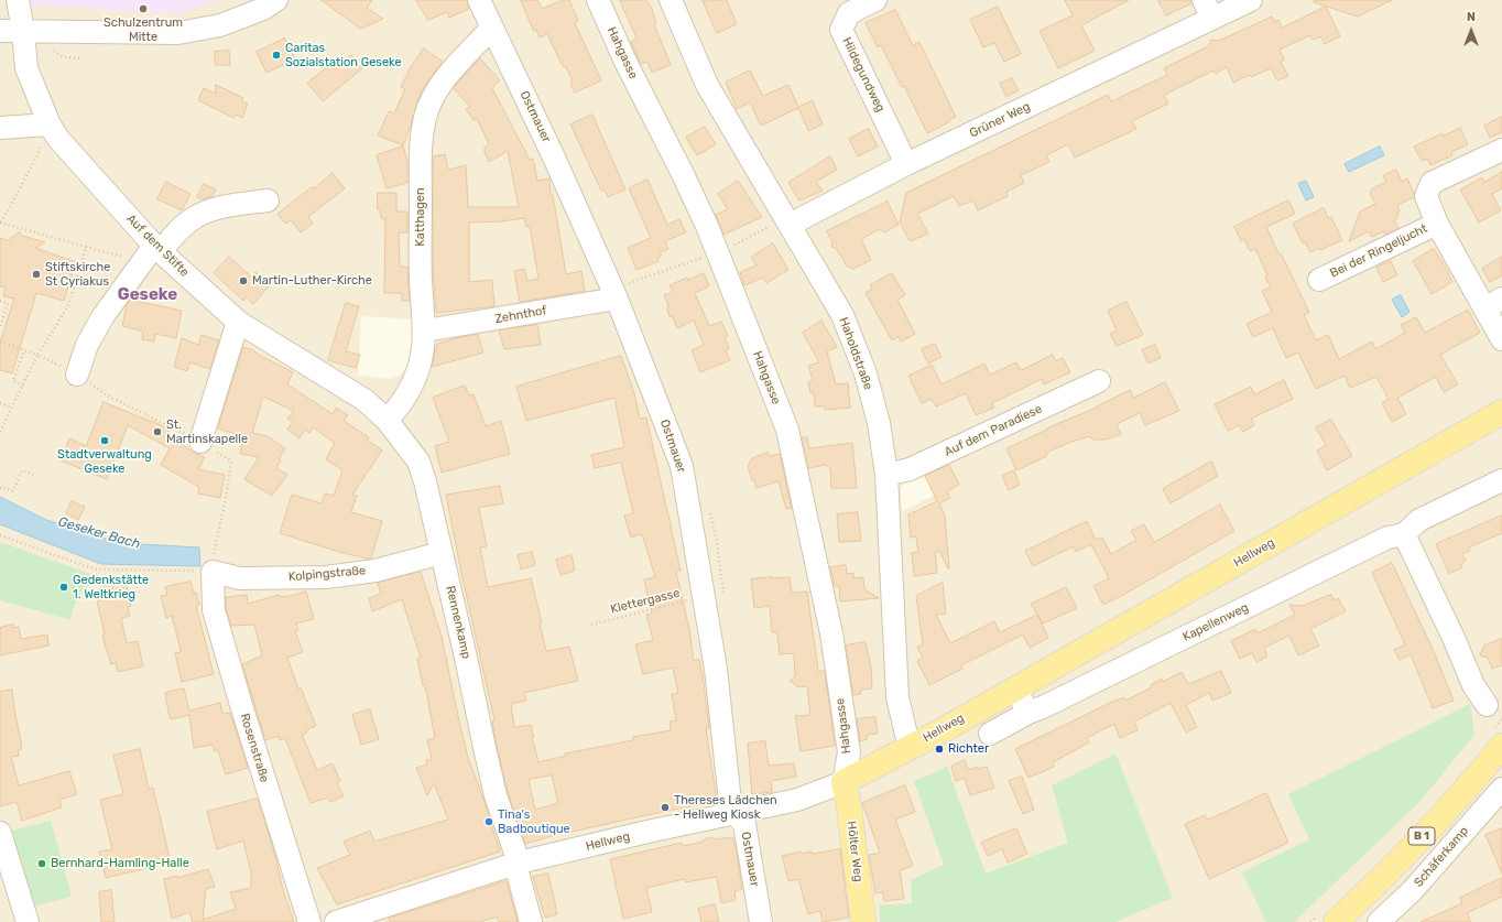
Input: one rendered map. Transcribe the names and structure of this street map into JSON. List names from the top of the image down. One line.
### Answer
{"streets":{"main road":["Hellweg","B 1","Hölter Weg"],"street":["Hahgasse","Hildegundweg","Ostmauer","Grüner Weg","Katthagen","Auf dem Stifte","Bei der Ringeljucht","Zehnthof","Haholdstraße","Auf dem Paradiese","Kolpingstraße","Rennenkamp","Kapellenweg","Rosenstraße","Schäferkamp"],"path":["Klettergasse"]},"crossings":[["Hahgasse","Hellweg"],["Hahgasse","Hölter Weg"],["Hildegundweg","Grüner Weg"],["Ostmauer","Katthagen"],["Ostmauer","Zehnthof"],["Ostmauer","Hellweg"],["Ostmauer","Klettergasse"],["Grüner Weg","Haholdstraße"],["Katthagen","Zehnthof"],["Katthagen","Rennenkamp"],["Auf dem Stifte","Rennenkamp"],["Haholdstraße","Auf dem Paradiese"],["Haholdstraße","Hellweg"],["Hellweg","Rennenkamp"],["Hellweg","Hölter Weg"],["Kolpingstraße","Rennenkamp"],["Kolpingstraße","Rosenstraße"]],"districts":["Geseke"],"water":["Geseker Bach"],"places":["Schulzentrum Mitte","Caritas Sozialstation Geseke","Stiftskirche St Cyriakus","Martin-Luther-Kirche","St. Martinskapelle","Stadtverwaltung Geseke","Gedenkstätte 1. Weltkrieg","Richter","Thereses Lädchen - Hellweg Kiosk","Tina's Badboutique","Bernhard-Hamling-Halle"],"north":"top"}
